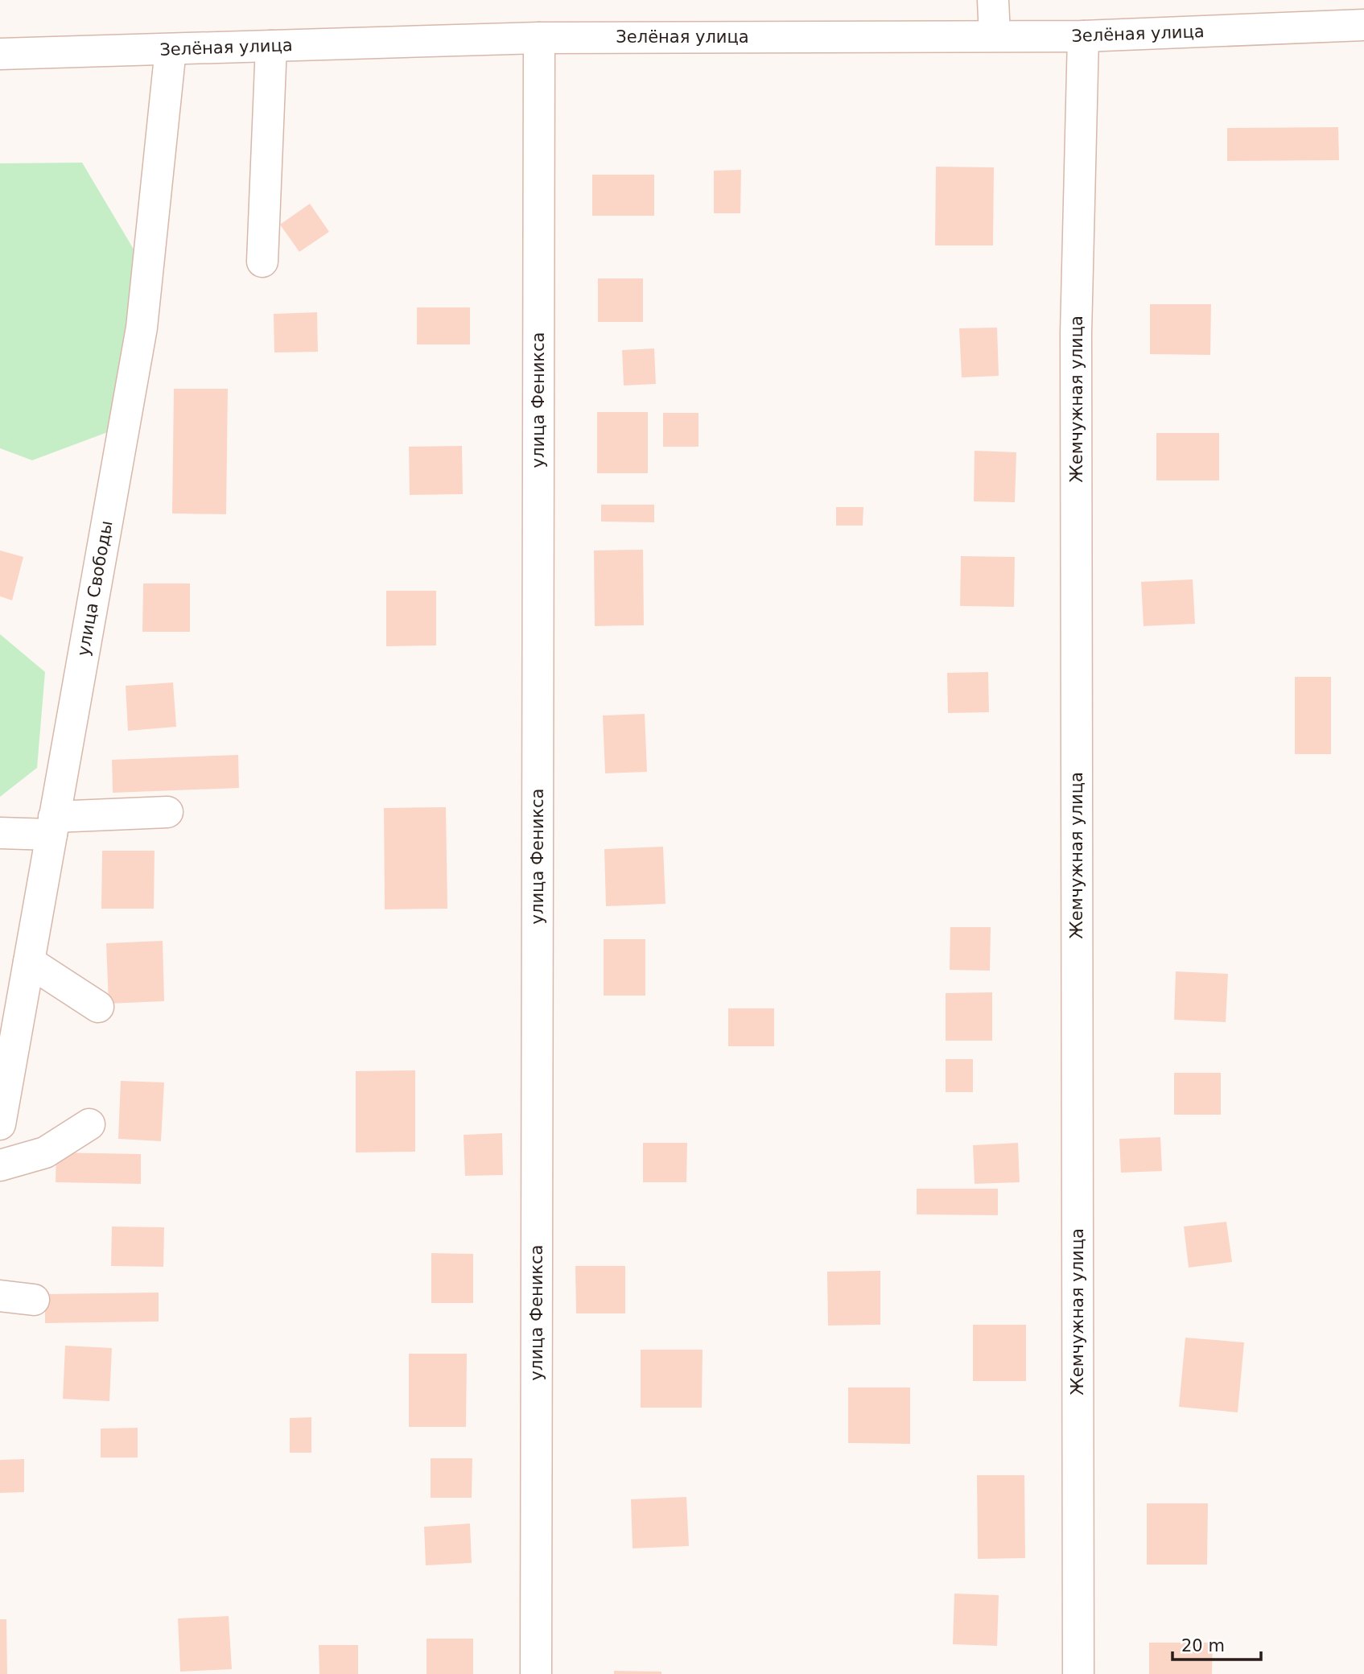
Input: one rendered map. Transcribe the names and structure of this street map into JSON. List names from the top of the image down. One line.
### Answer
{"streets":{"street":["Зелёная улица","Жемчужная улица","улица Феникса","улица Свободы"]},"crossings":[["Зелёная улица","Жемчужная улица"],["Зелёная улица","улица Феникса"],["Зелёная улица","улица Свободы"]],"scale_bar":"20 m"}
